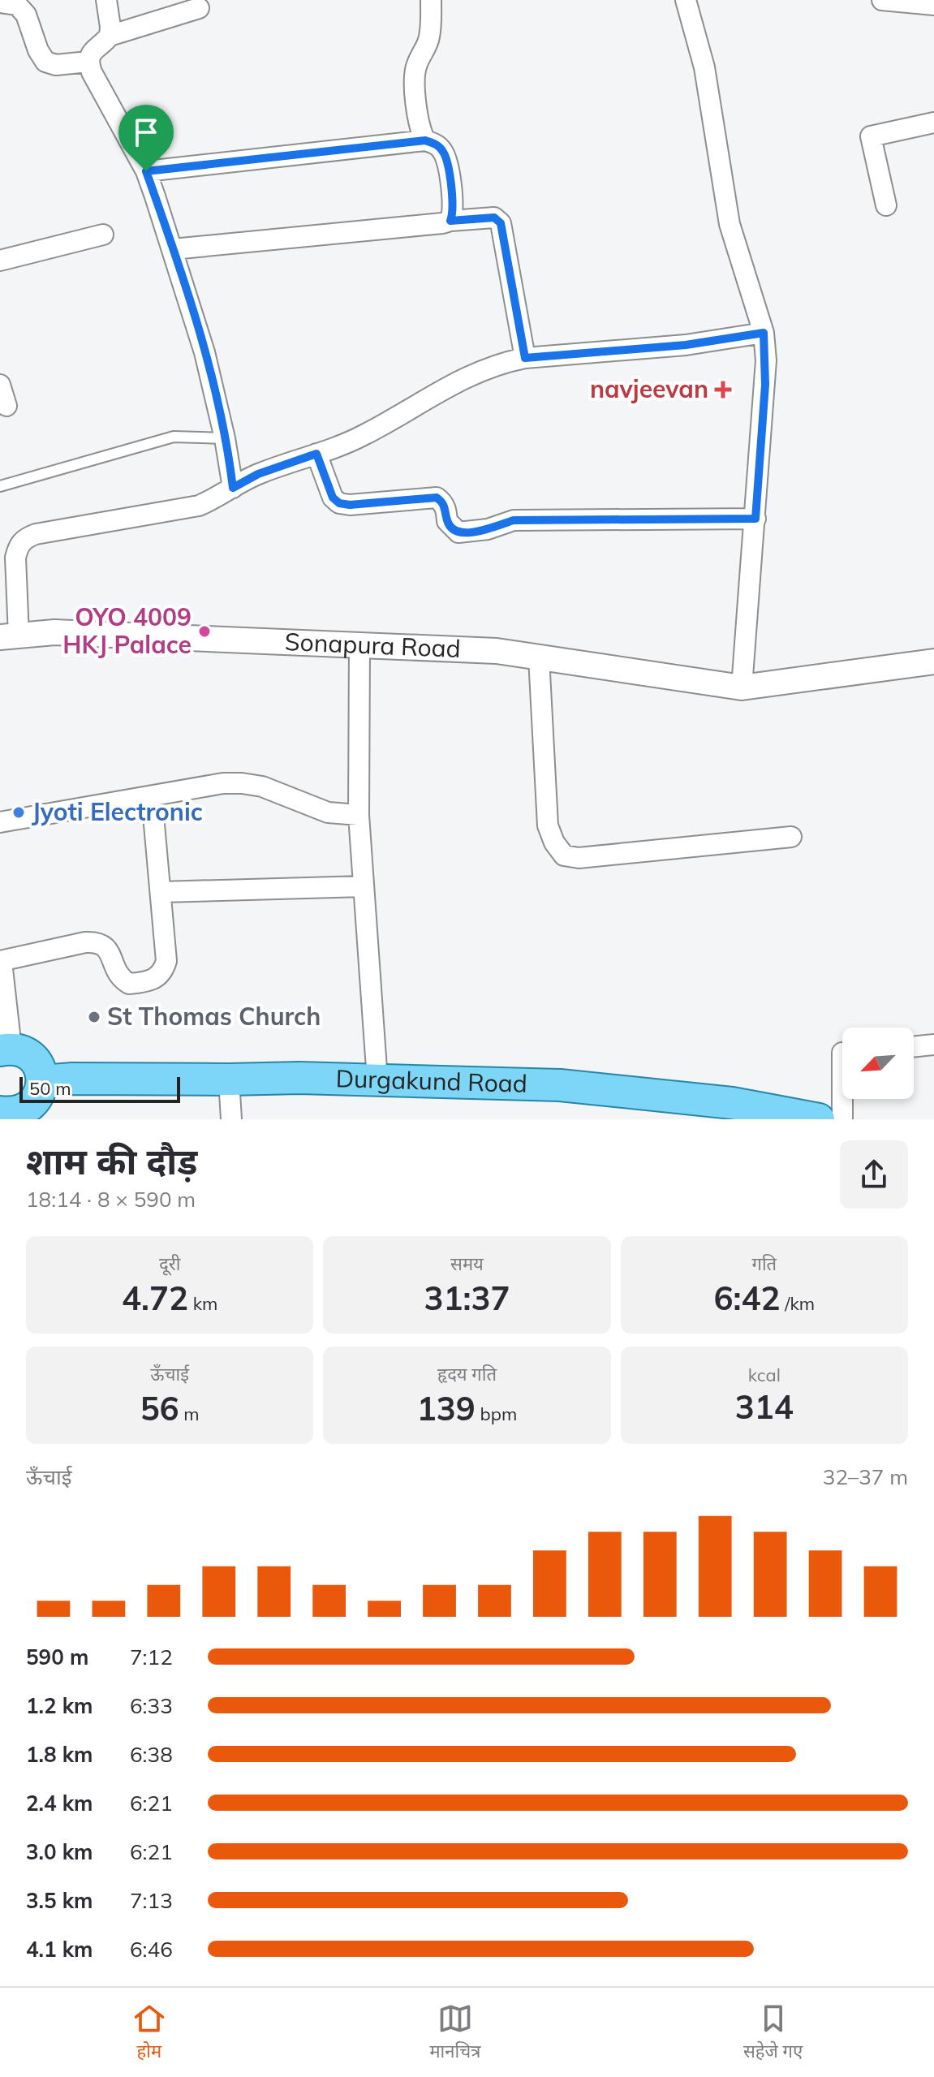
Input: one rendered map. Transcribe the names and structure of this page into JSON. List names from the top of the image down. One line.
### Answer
{"streets":{"main road":["Durgakund Road"],"street":["Sonapura Road"]},"places":{"health":["navjeevan"],"other":["OYO 4009 HKJ Palace","Jyoti Electronic","St Thomas Church"]},"scale_bar":"50 m","north":"bottom left","page":{"scale":"50 m","heading":["शाम की दौड़","18:14 · 8 × 590 m"],"stats":[["दूरी","4.72 km"],["समय","31:37"],["गति","6:42 /km"],["ऊँचाई","56 m"],["हृदय गति","139 bpm"],["kcal","314"]],"chart":["ऊँचाई","32–37 m"],"list":[{"name":"590 m","note":"7:12"},{"name":"1.2 km","note":"6:33"},{"name":"1.8 km","note":"6:38"},{"name":"2.4 km","note":"6:21"},{"name":"3.0 km","note":"6:21"},{"name":"3.5 km","note":"7:13"},{"name":"4.1 km","note":"6:46"}],"tabs":["होम","मानचित्र","सहेजे गए"]}}
